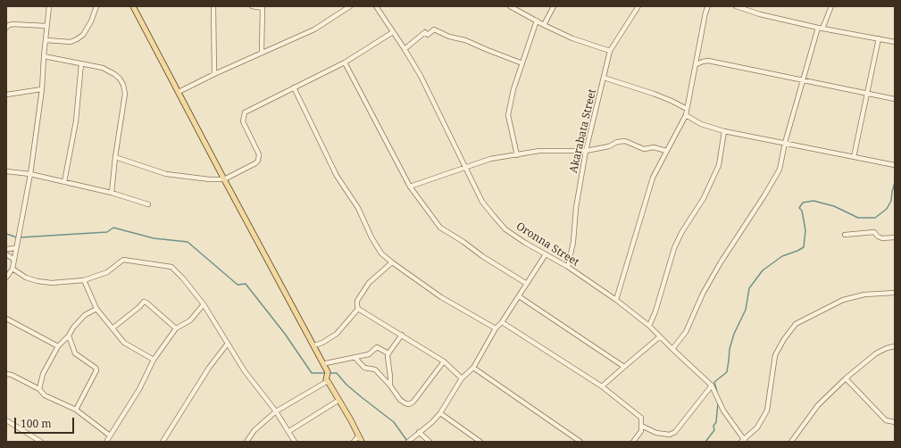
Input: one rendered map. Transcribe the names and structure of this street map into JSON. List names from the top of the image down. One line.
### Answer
{"streets":{"street":["Akarabata Street","Oronna Street"]},"crossings":[["Akarabata Street","Oronna Street"]],"scale_bar":"100 m"}
